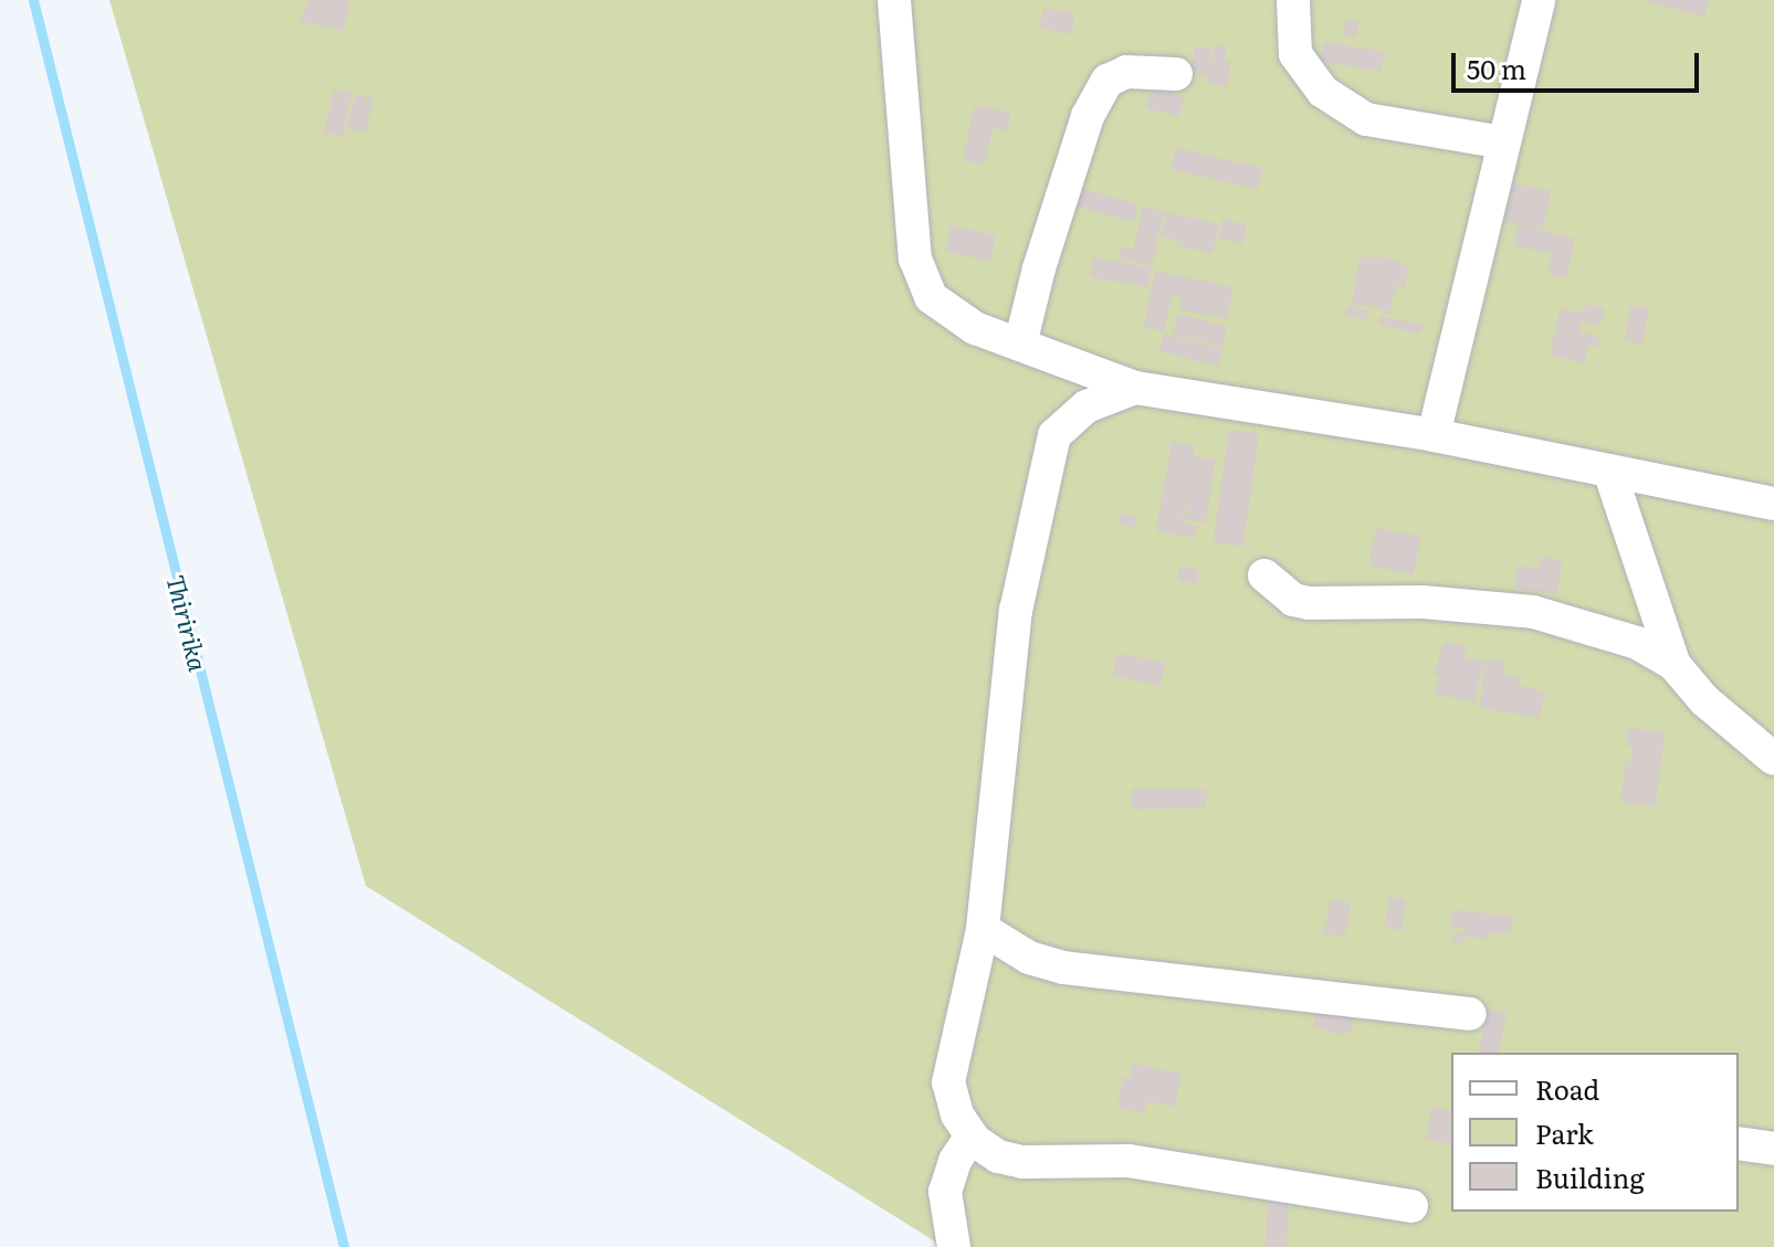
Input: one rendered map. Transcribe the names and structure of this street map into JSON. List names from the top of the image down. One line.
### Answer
{"water":["Thiririka"],"legend":["Road","Park","Building"],"scale_bar":"50 m"}
